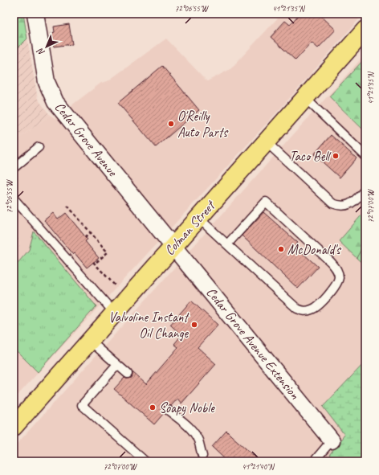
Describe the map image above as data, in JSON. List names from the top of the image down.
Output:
{
  "streets": {
    "main road": ["Colman Street"],
    "street": ["Cedar Grove Avenue", "Cedar Grove Avenue Extension"]
  },
  "crossings": [
    ["Cedar Grove Avenue", "Colman Street"],
    ["Cedar Grove Avenue", "Cedar Grove Avenue Extension"],
    ["Colman Street", "Cedar Grove Avenue Extension"]
  ],
  "places": [
    "O'Reilly Auto Parts",
    "Taco Bell",
    "McDonald's",
    "Valvoline Instant Oil Change",
    "Soapy Noble"
  ],
  "north": "bottom left",
  "coordinates": [
    "72°06'55\"W",
    "41°21'35\"N",
    "72°07'00\"W",
    "41°21'40\"N"
  ]
}
